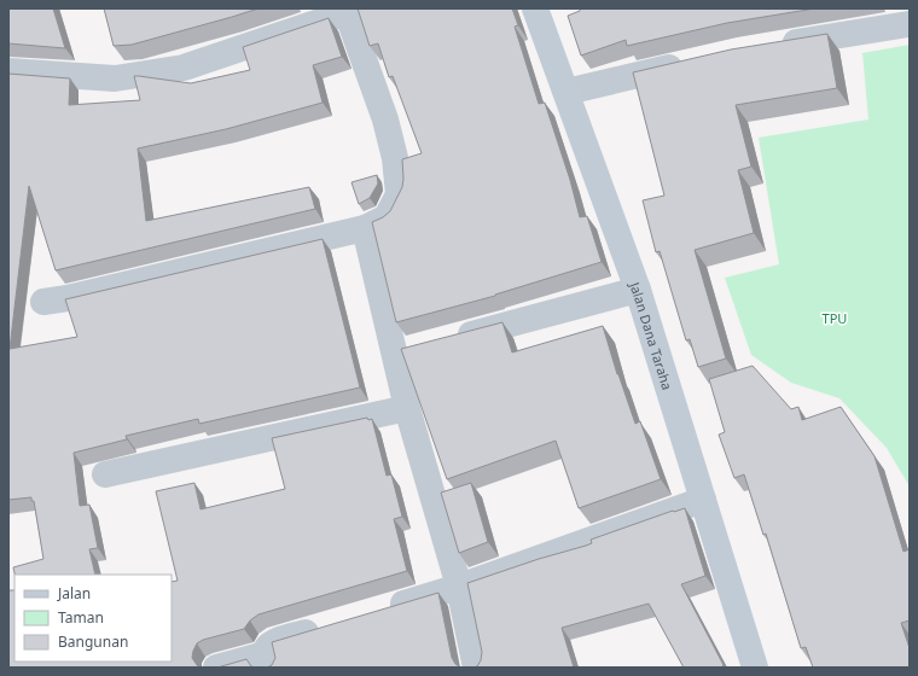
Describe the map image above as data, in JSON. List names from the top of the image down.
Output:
{
  "streets": {
    "street": ["Jalan Dana Taraha"]
  },
  "parks": ["TPU"],
  "legend": ["Jalan", "Taman", "Bangunan"]
}
